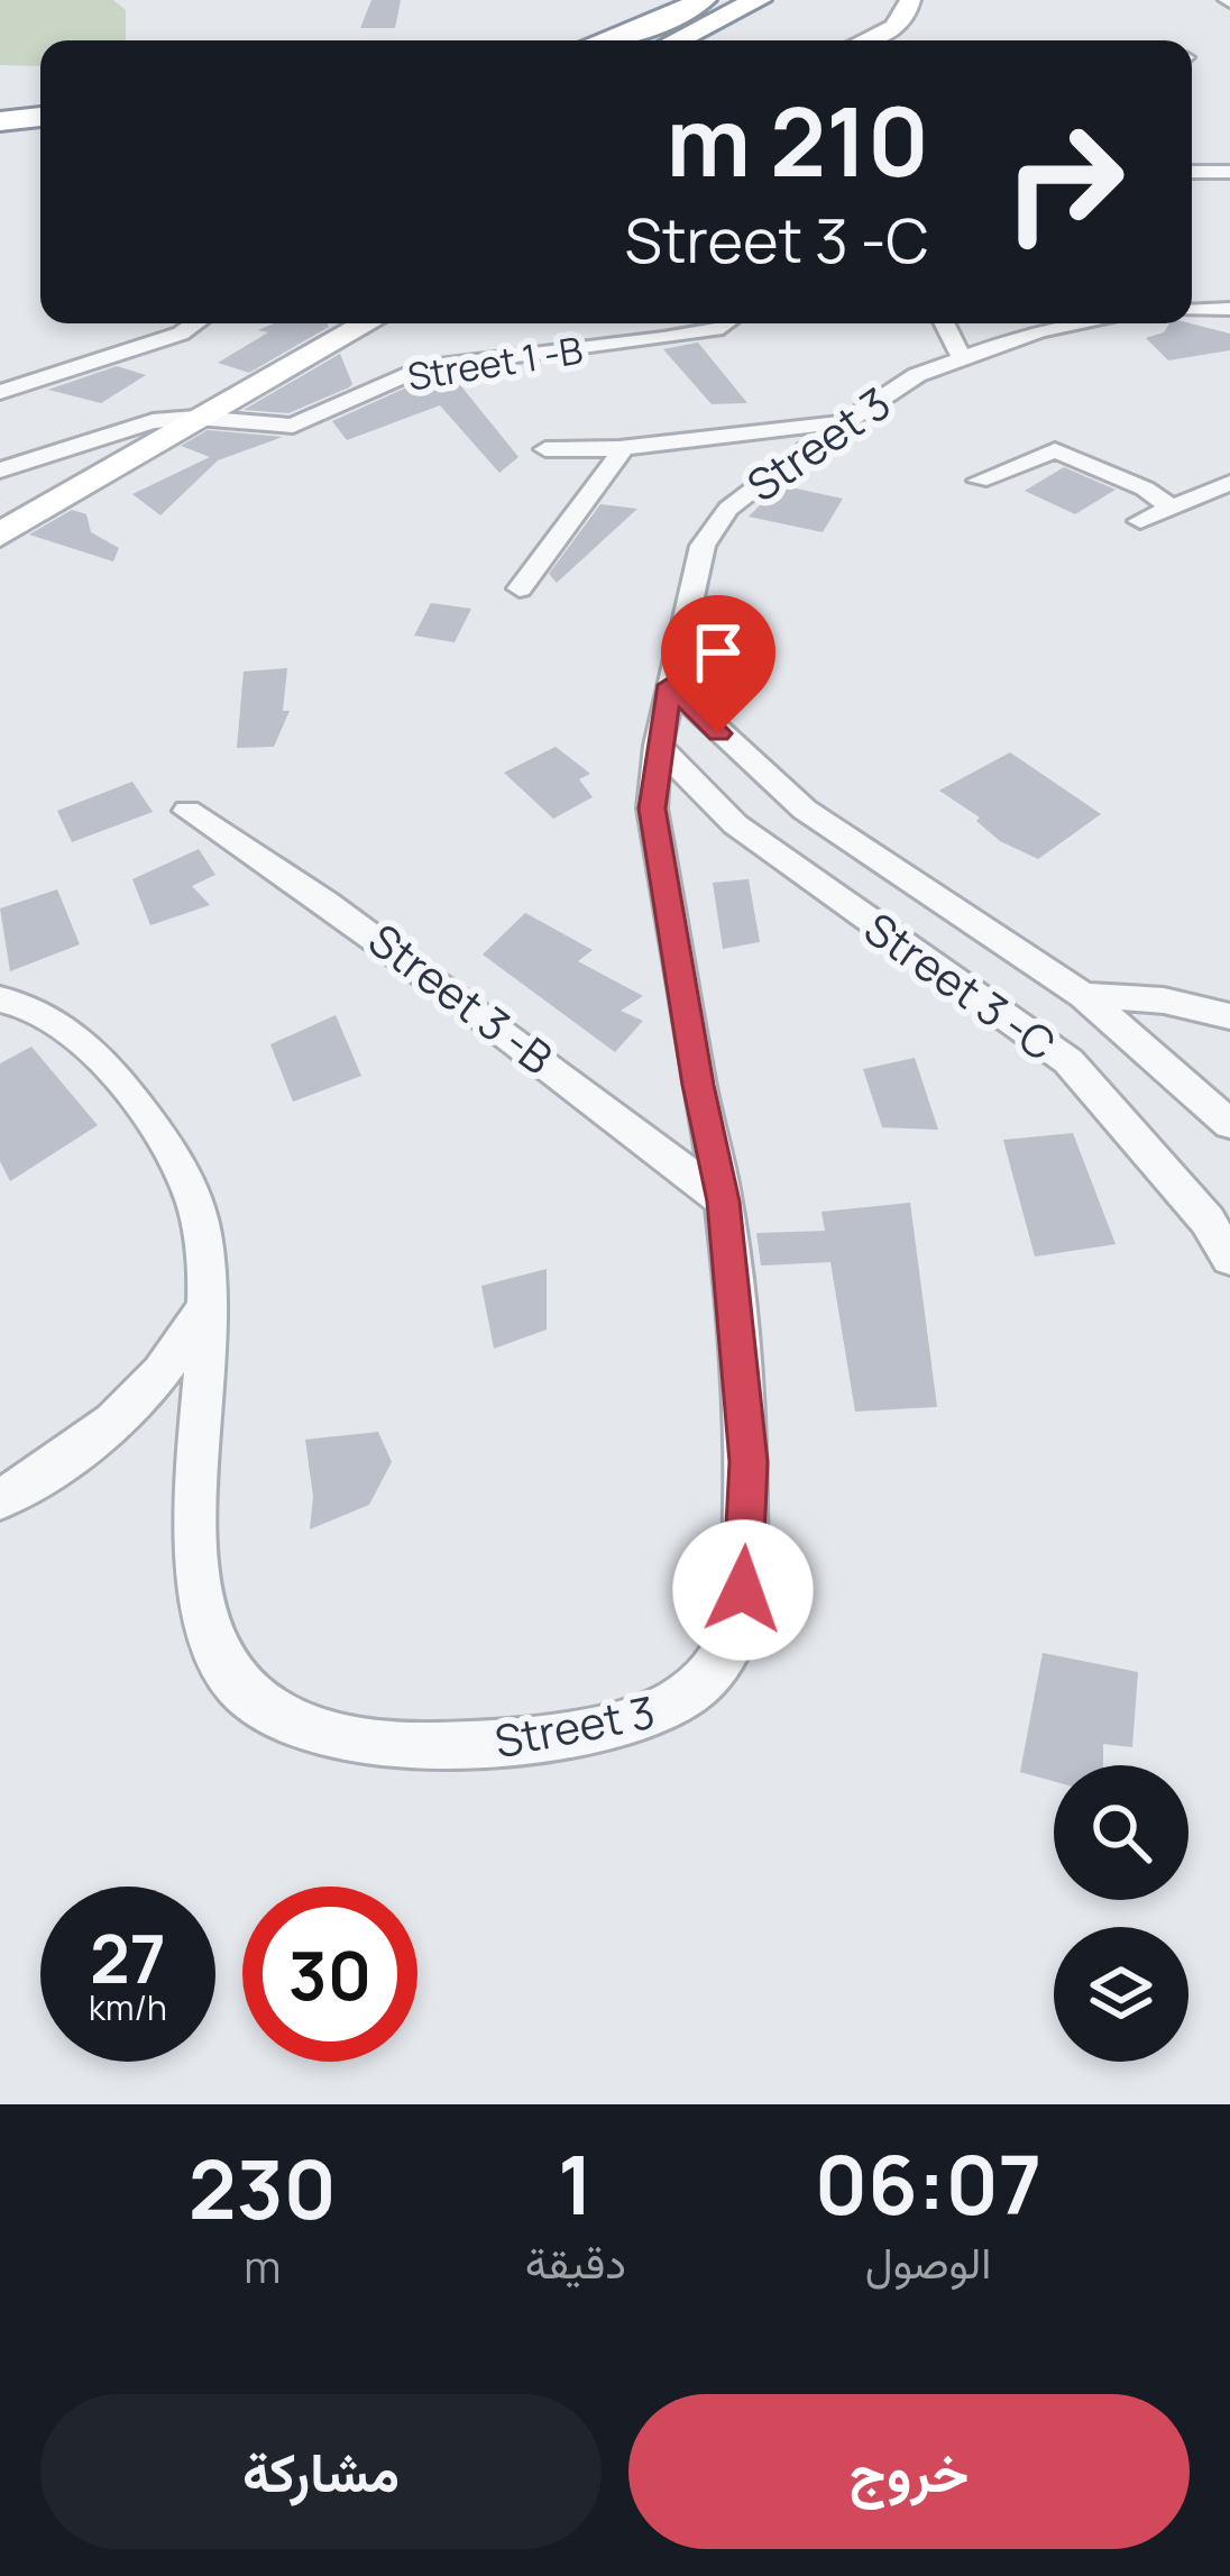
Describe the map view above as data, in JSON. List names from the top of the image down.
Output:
{
  "streets": {
    "street": [
      "Street 1 -B",
      "Street 3",
      "Street 3 -C",
      "Street 3 -B"
    ]
  },
  "crossings": [
    ["Street 3", "Street 3 -C"],
    ["Street 3", "Street 3 -B"]
  ],
  "page": {
    "turn": ["210 m", "Street 3 -C"],
    "speed": "27 km/h",
    "limit": "30",
    "eta": [
      "06:07",
      "الوصول",
      "1",
      "دقيقة",
      "230",
      "m"
    ],
    "buttons": ["خروج", "مشاركة"]
  }
}
